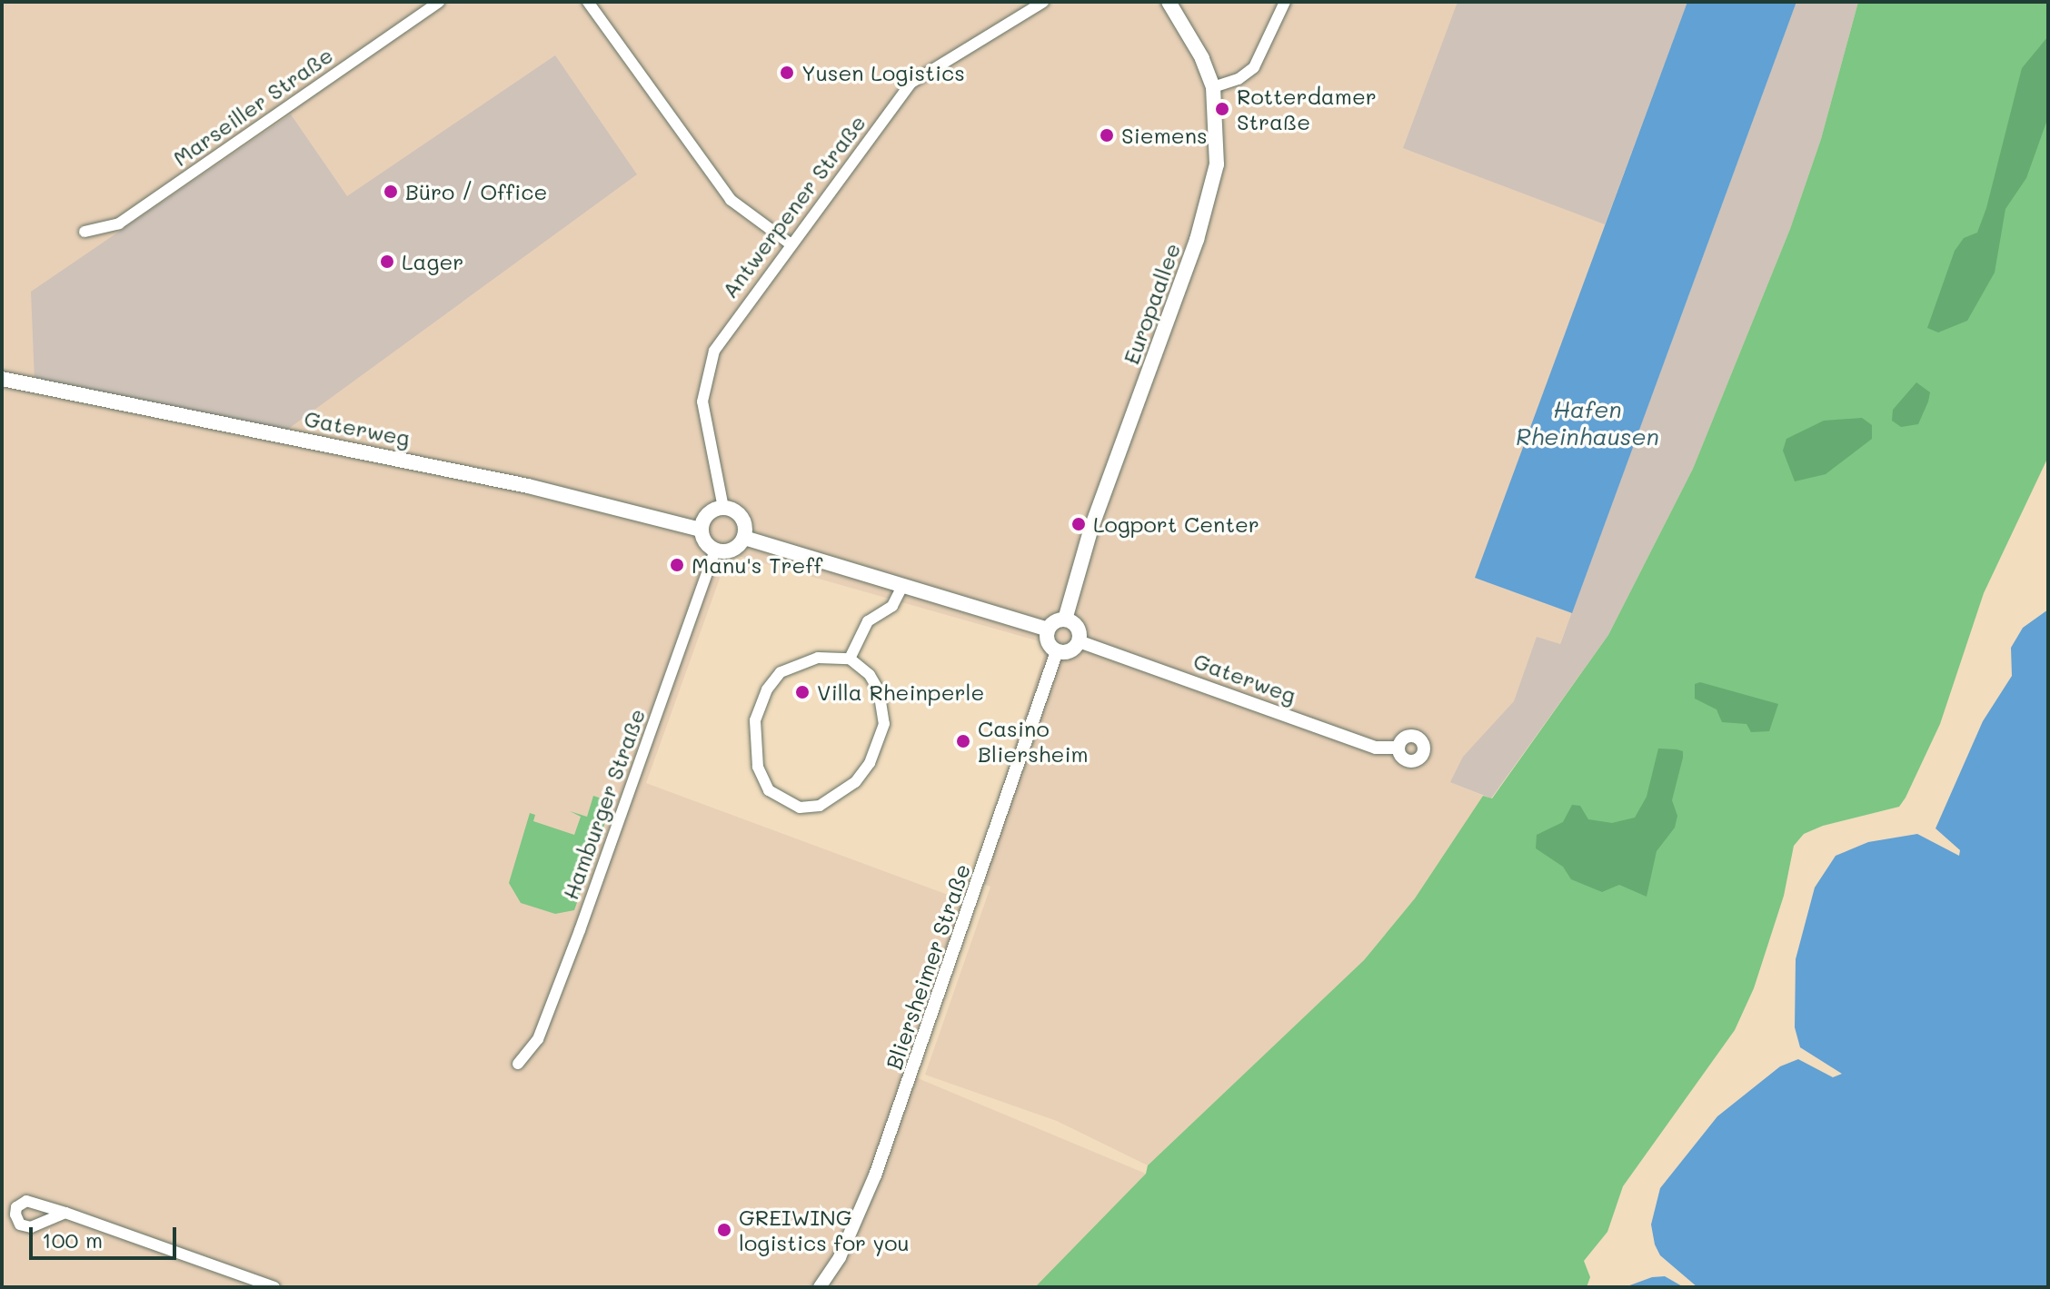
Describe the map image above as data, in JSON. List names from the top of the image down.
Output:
{
  "streets": {
    "main road": ["Europaallee", "Gaterweg"],
    "street": [
      "Marseiller Straße",
      "Antwerpener Straße",
      "Hamburger Straße",
      "Bliersheimer Straße"
    ]
  },
  "crossings": [
    ["Antwerpener Straße", "Gaterweg"],
    ["Antwerpener Straße", "Hamburger Straße"],
    ["Europaallee", "Gaterweg"],
    ["Europaallee", "Bliersheimer Straße"],
    ["Gaterweg", "Hamburger Straße"],
    ["Gaterweg", "Bliersheimer Straße"]
  ],
  "water": ["Hafen Rheinhausen"],
  "places": [
    "Yusen Logistics",
    "Rotterdamer Straße",
    "Siemens",
    "Büro / Office",
    "Lager",
    "Logport Center",
    "Manu's Treff",
    "Villa Rheinperle",
    "Casino Bliersheim",
    "GREIWING logistics for you"
  ],
  "scale_bar": "100 m"
}
